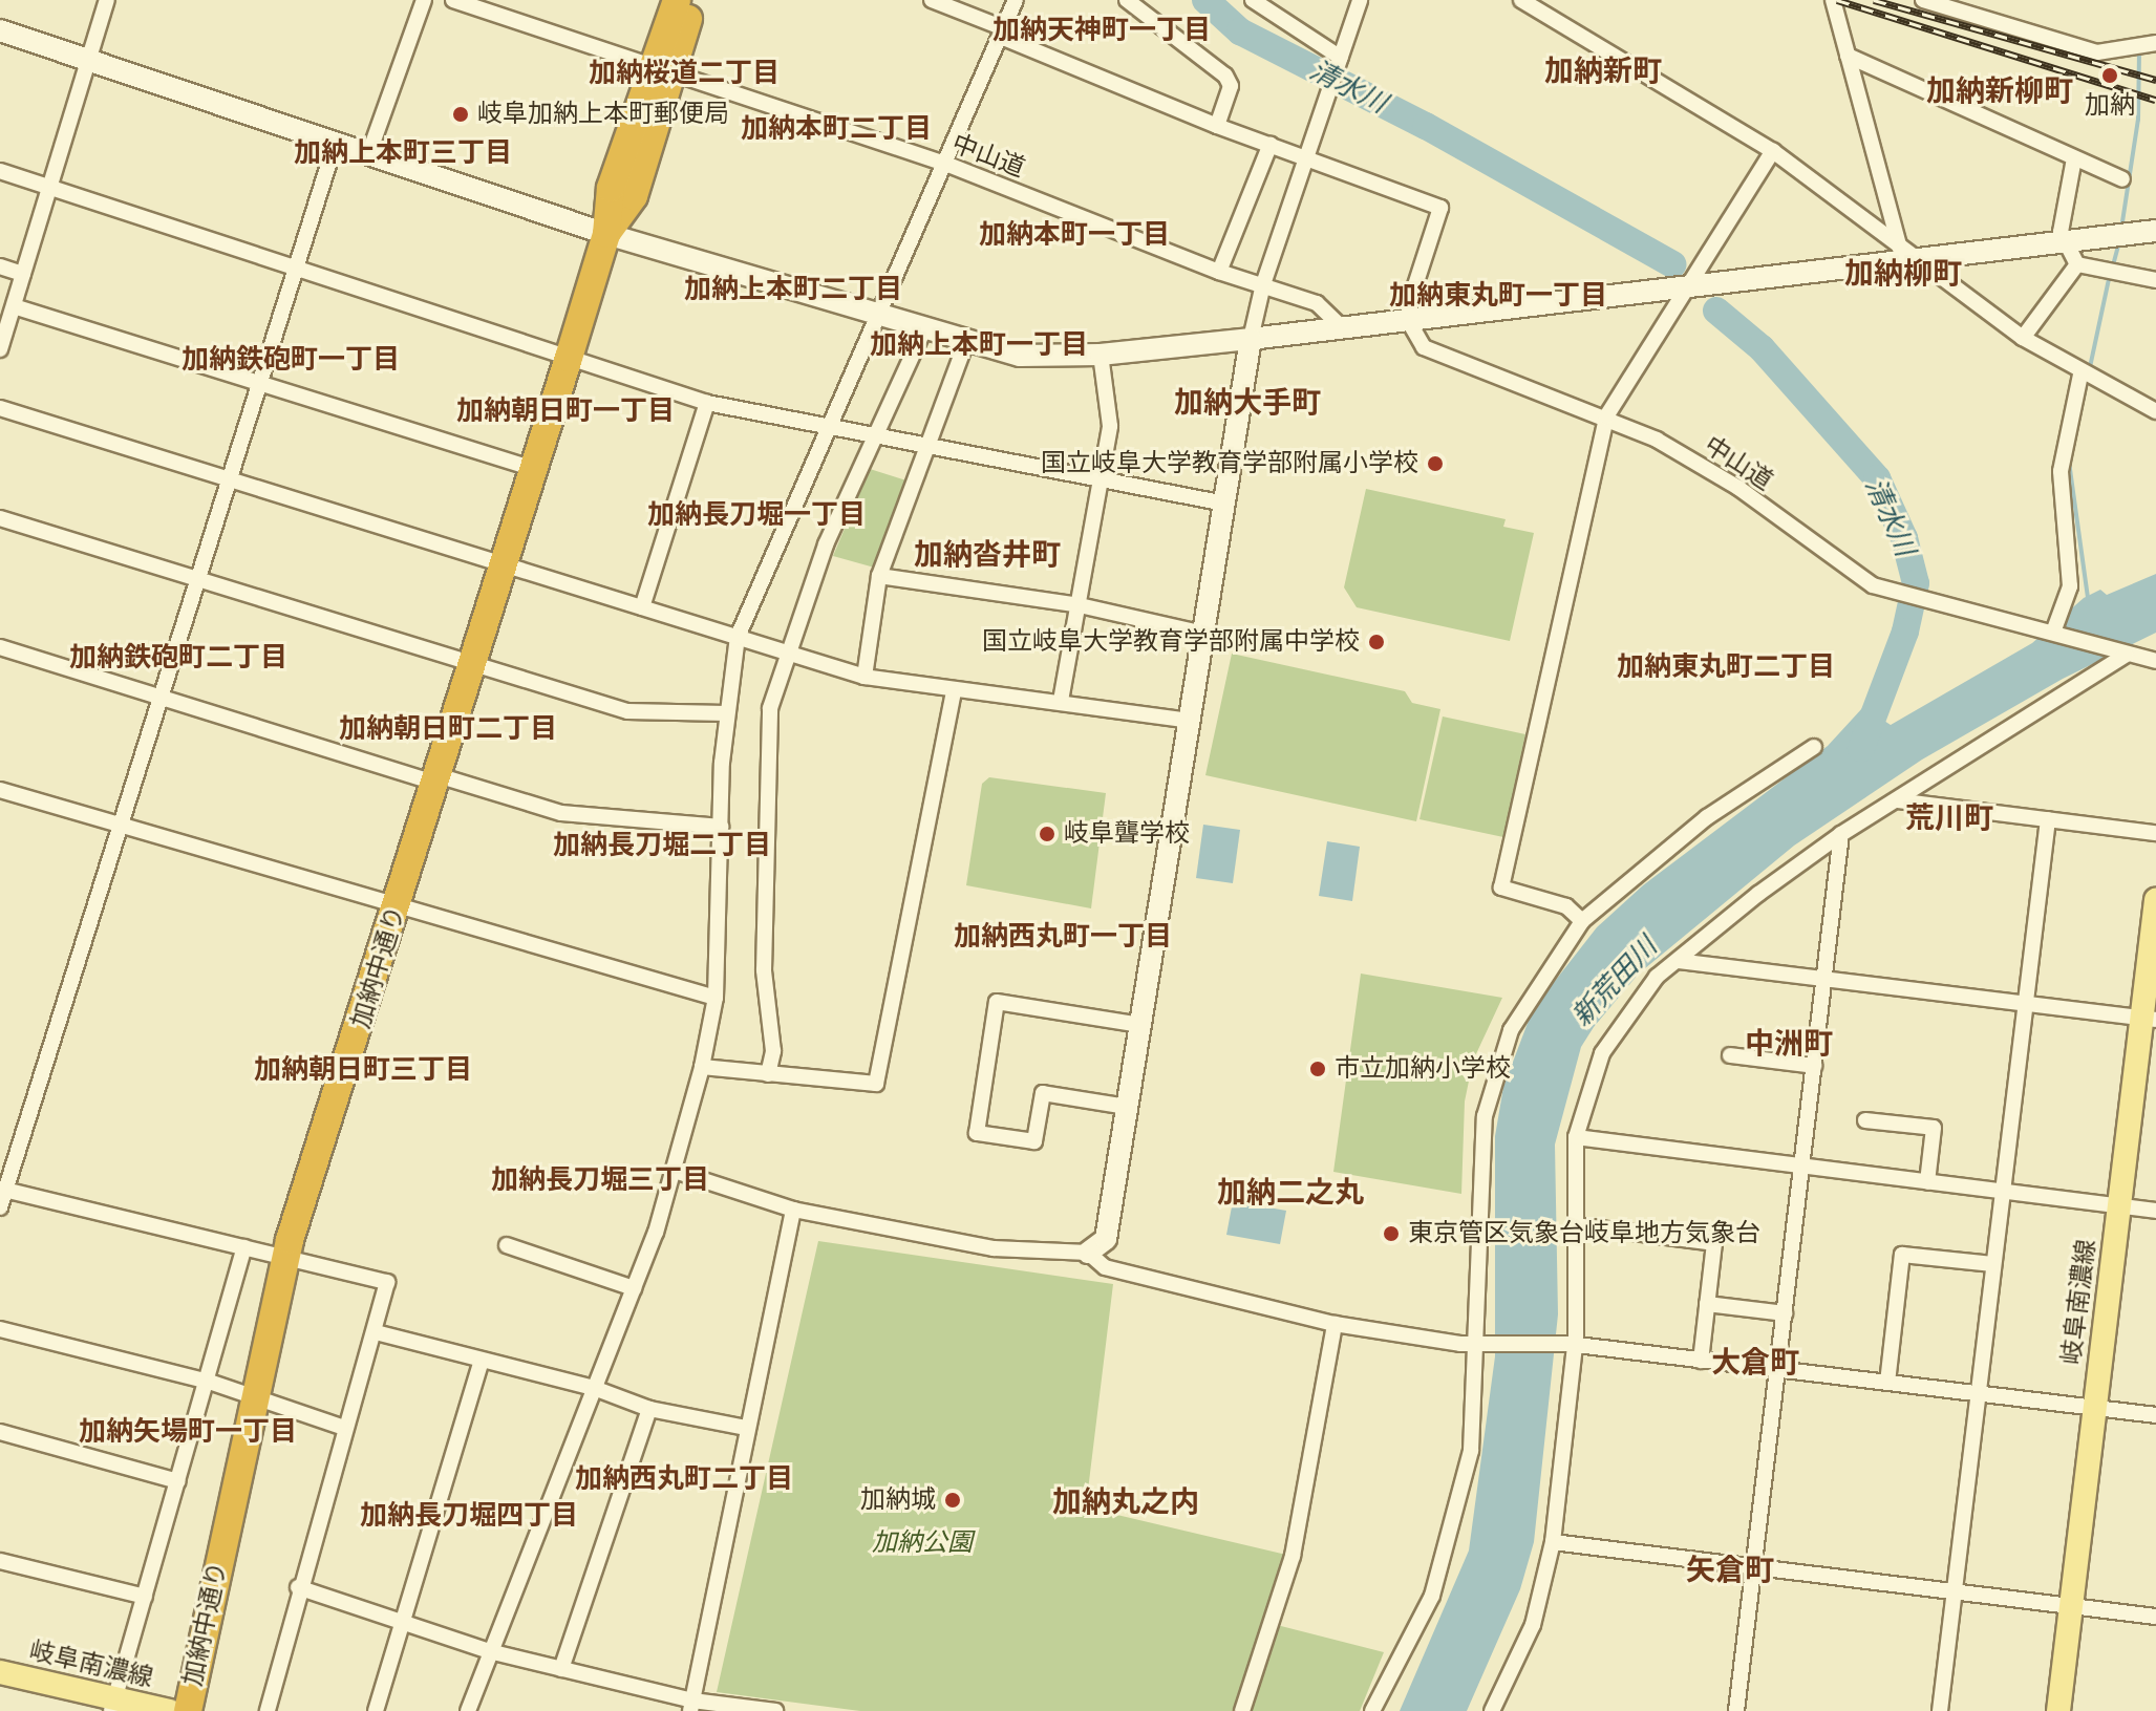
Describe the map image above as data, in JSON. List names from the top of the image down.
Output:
{
  "streets": {
    "highway": ["加納中通り"],
    "main road": ["岐阜南濃線"],
    "street": ["中山道"]
  },
  "crossings": [
    ["中山道", "加納中通り"]
  ],
  "districts": [
    "加納天神町一丁目",
    "加納新町",
    "加納桜道二丁目",
    "加納新柳町",
    "加納本町二丁目",
    "加納上本町三丁目",
    "加納本町一丁目",
    "加納柳町",
    "加納上本町二丁目",
    "加納東丸町一丁目",
    "加納上本町一丁目",
    "加納鉄砲町一丁目",
    "加納大手町",
    "加納朝日町一丁目",
    "加納長刀堀一丁目",
    "加納沓井町",
    "加納鉄砲町二丁目",
    "加納東丸町二丁目",
    "加納朝日町二丁目",
    "荒川町",
    "加納長刀堀二丁目",
    "加納西丸町一丁目",
    "中洲町",
    "加納朝日町三丁目",
    "加納長刀堀三丁目",
    "加納二之丸",
    "大倉町",
    "加納矢場町一丁目",
    "加納西丸町二丁目",
    "加納丸之内",
    "加納長刀堀四丁目",
    "矢倉町"
  ],
  "water": ["清水川", "新荒田川"],
  "parks": ["加納公園"],
  "places": [
    "加納",
    "岐阜加納上本町郵便局",
    "国立岐阜大学教育学部附属小学校",
    "国立岐阜大学教育学部附属中学校",
    "岐阜聾学校",
    "市立加納小学校",
    "東京管区気象台岐阜地方気象台",
    "加納城"
  ]
}
